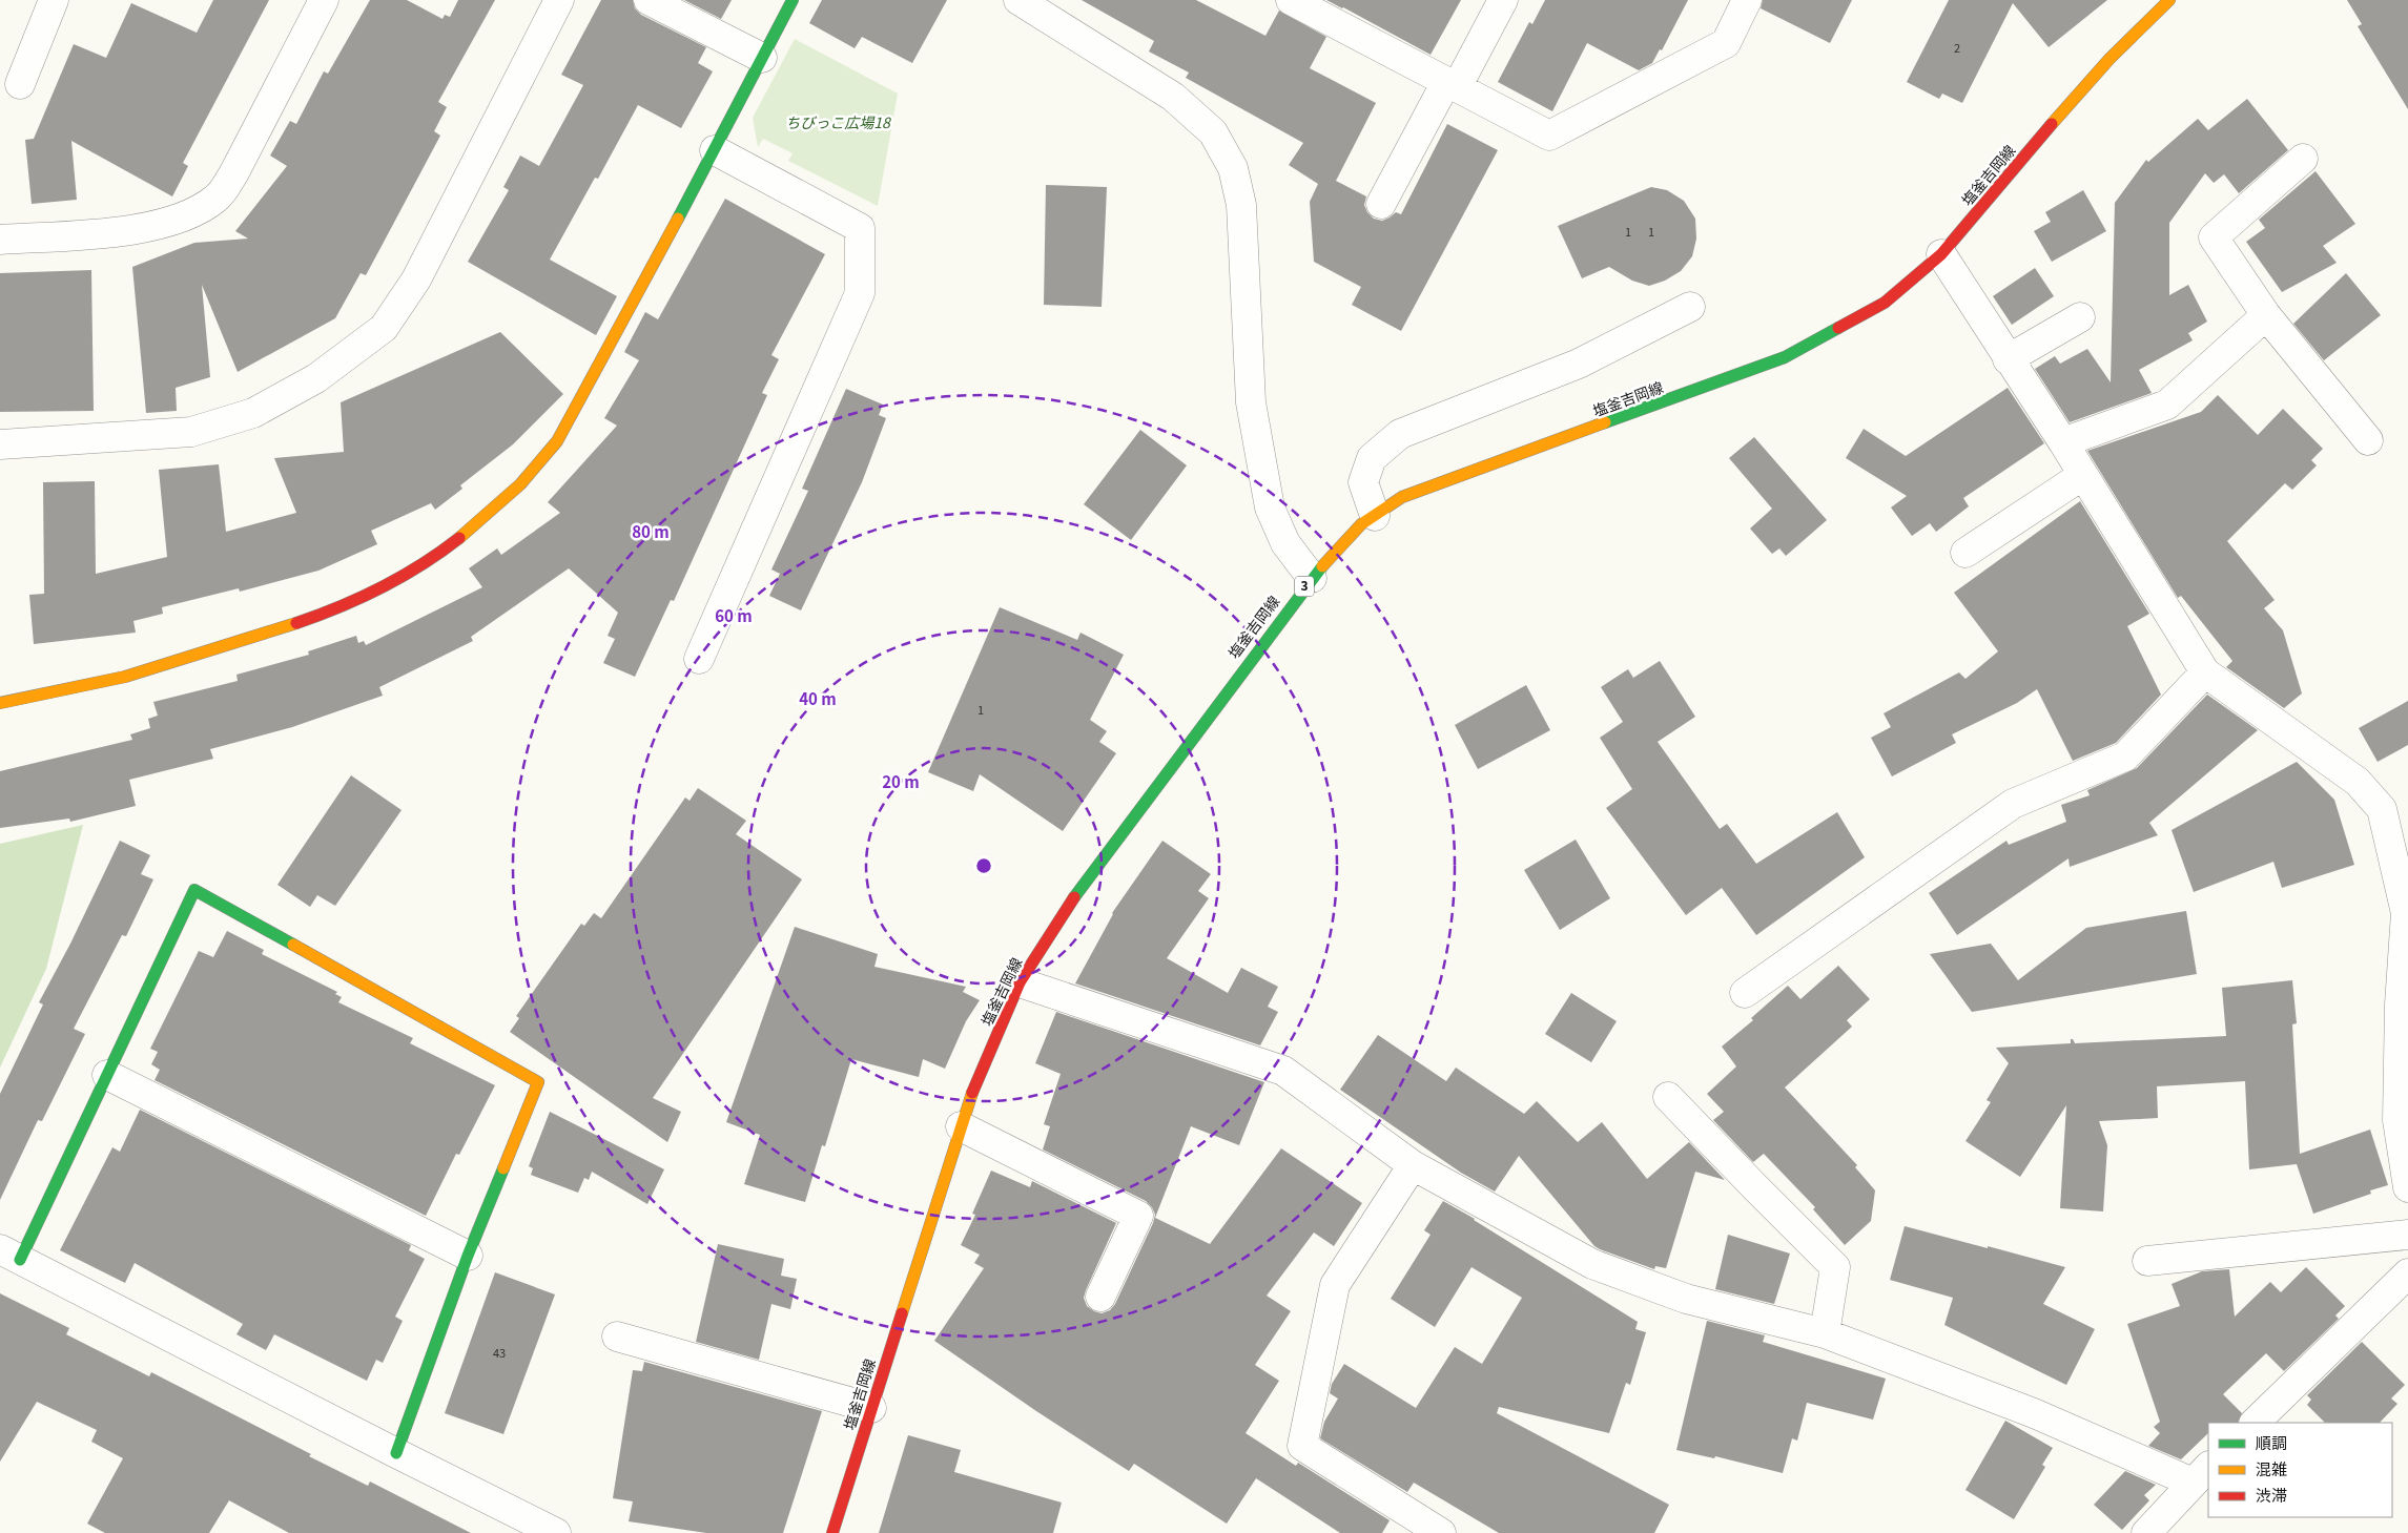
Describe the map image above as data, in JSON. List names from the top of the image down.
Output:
{
  "streets": {
    "street": ["塩釜吉岡線", "3"]
  },
  "parks": ["ちびっこ広場18"],
  "house_numbers": [
    "2",
    "1",
    "1",
    "1",
    "43"
  ],
  "legend": ["順調", "混雑", "渋滞"],
  "rings": [
    "80 m",
    "60 m",
    "40 m",
    "20 m"
  ]
}
